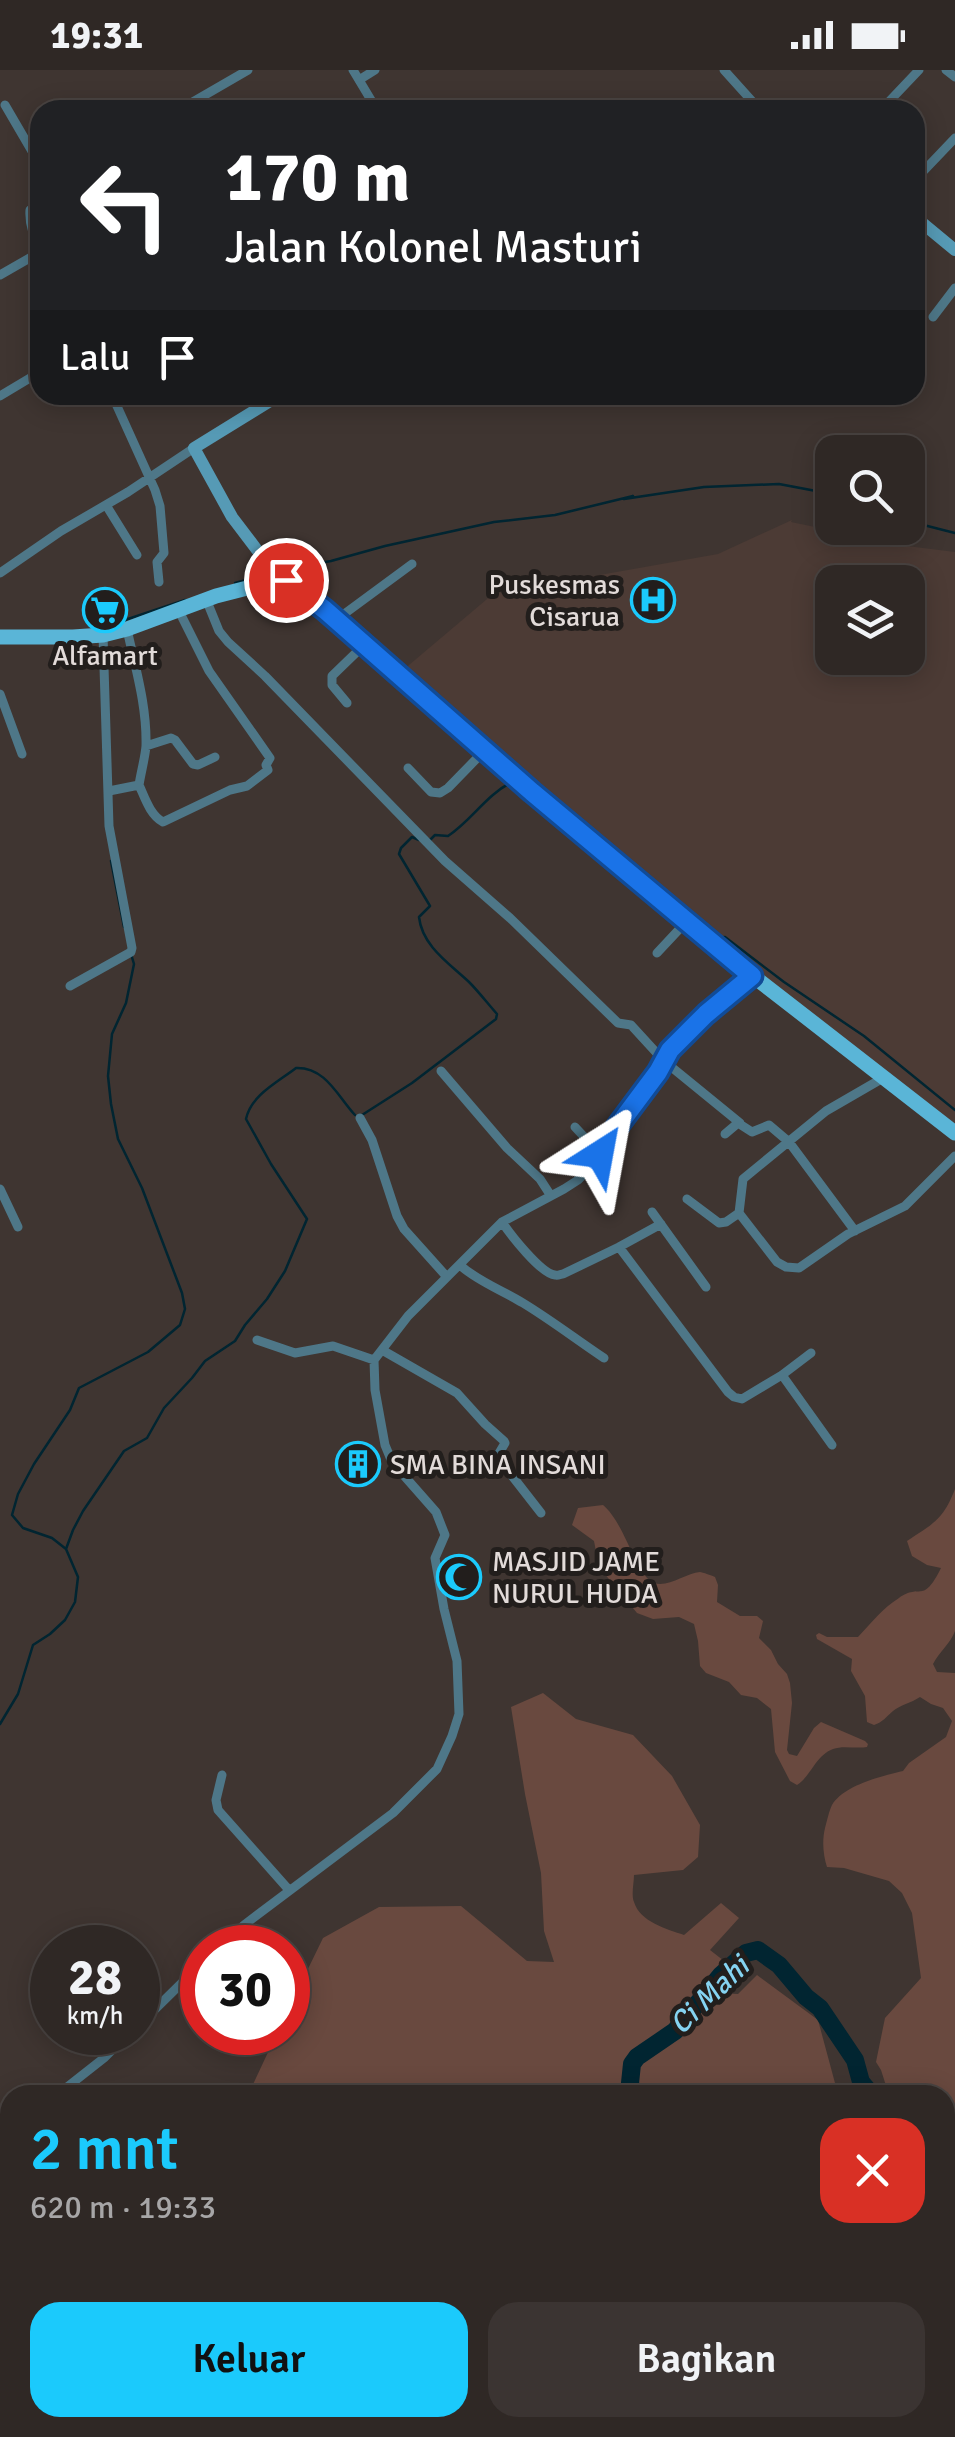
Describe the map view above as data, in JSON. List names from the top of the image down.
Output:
{
  "water": ["Ci Mahi"],
  "places": {
    "hospital": ["Puskesmas Cisarua"],
    "supermarket": ["Alfamart"],
    "building": ["SMA BINA INSANI"],
    "mosque": ["MASJID JAME NURUL HUDA"]
  },
  "page": {
    "status": "19:31",
    "turn": ["170 m", "Jalan Kolonel Masturi"],
    "then": "Lalu",
    "speed": "28 km/h",
    "limit": "30",
    "heading": ["2 mnt", "620 m · 19:33"],
    "buttons": ["Keluar", "Bagikan"]
  }
}
